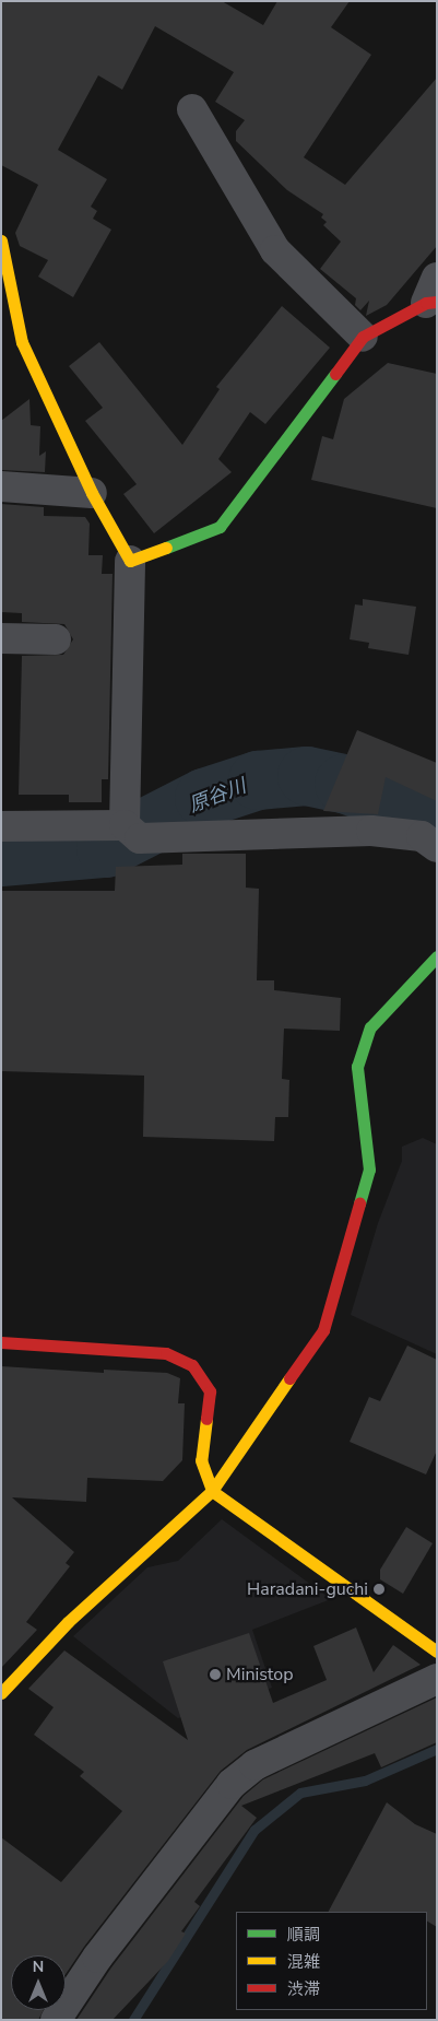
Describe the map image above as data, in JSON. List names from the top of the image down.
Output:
{
  "water": ["原谷川"],
  "places": ["Haradani-guchi", "Ministop"],
  "legend": ["順調", "混雑", "渋滞"],
  "north": "top"
}
